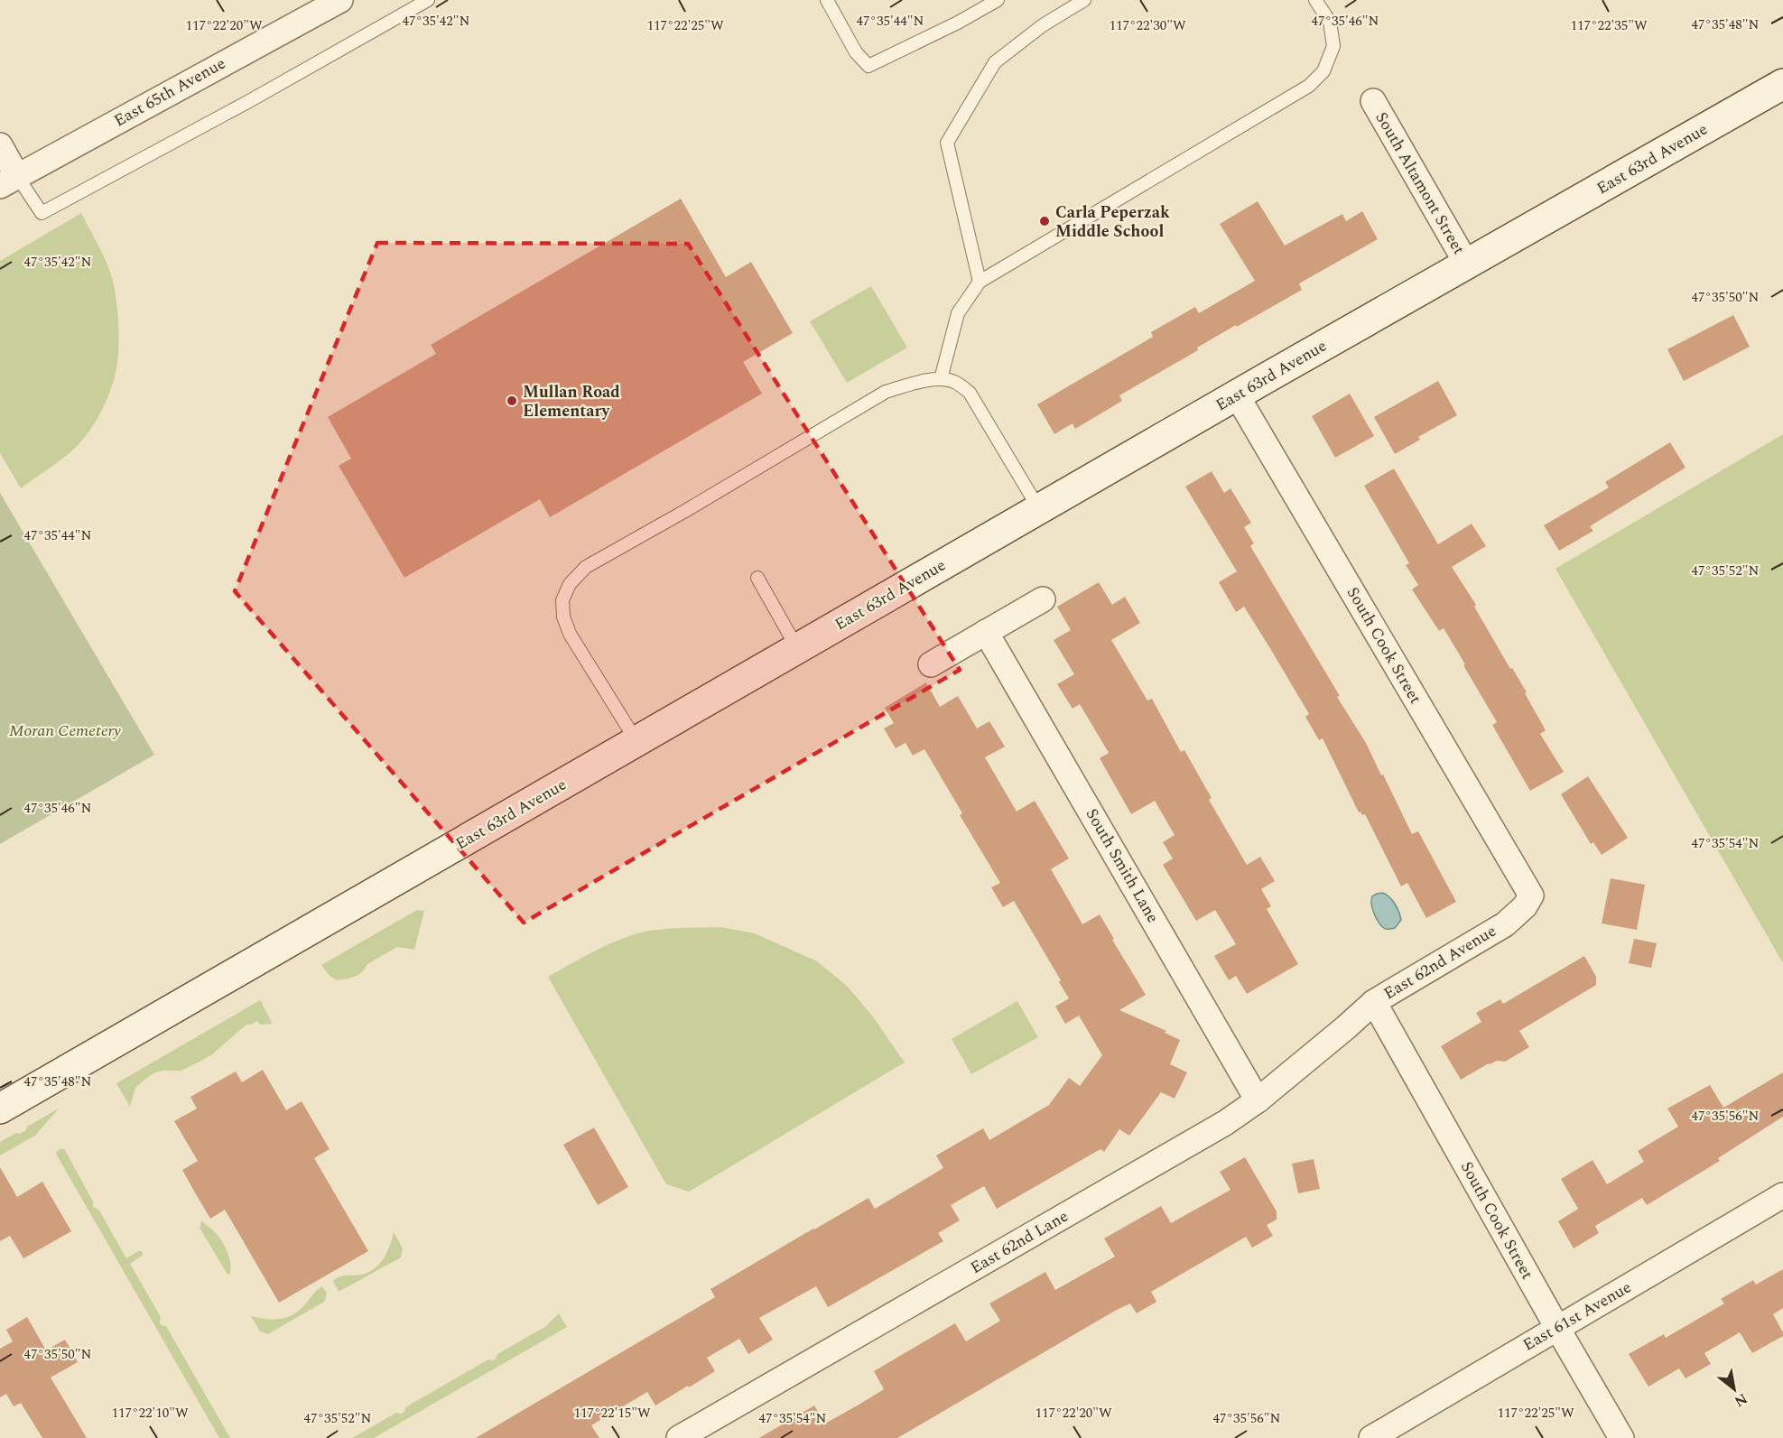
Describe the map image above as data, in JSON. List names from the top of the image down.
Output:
{
  "streets": {
    "street": [
      "East 65th Avenue",
      "East 63rd Avenue",
      "South Altamont Street",
      "South Cook Street",
      "South Smith Lane",
      "East 62nd Avenue",
      "East 62nd Lane",
      "East 61st Avenue"
    ]
  },
  "crossings": [
    ["East 63rd Avenue", "South Altamont Street"],
    ["East 63rd Avenue", "South Cook Street"],
    ["South Cook Street", "East 62nd Avenue"],
    ["South Cook Street", "East 61st Avenue"],
    ["South Smith Lane", "East 62nd Lane"],
    ["East 62nd Avenue", "East 62nd Lane"]
  ],
  "parks": ["Moran Cemetery"],
  "places": ["Carla Peperzak Middle School", "Mullan Road Elementary"],
  "north": "bottom right",
  "coordinates": [
    "47°35'42\"N",
    "47°35'44\"N",
    "47°35'46\"N",
    "47°35'48\"N",
    "117°22'20\"W",
    "117°22'25\"W",
    "117°22'30\"W",
    "117°22'35\"W",
    "47°35'50\"N",
    "47°35'52\"N",
    "47°35'54\"N",
    "47°35'56\"N",
    "117°22'10\"W",
    "117°22'15\"W"
  ]
}
